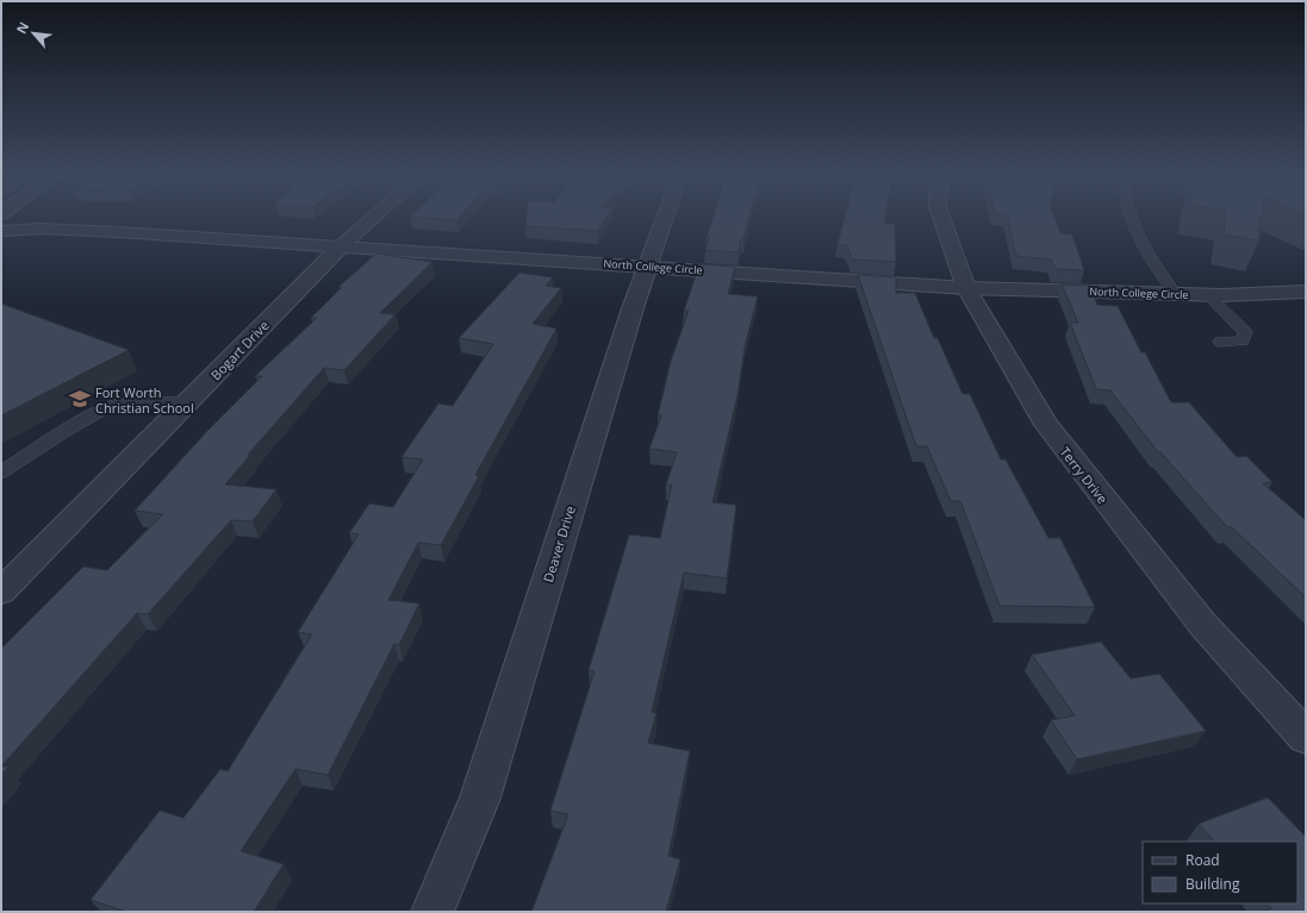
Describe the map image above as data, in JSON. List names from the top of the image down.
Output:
{
  "streets": {
    "street": [
      "North College Circle",
      "Bogart Drive",
      "Terry Drive",
      "Deaver Drive"
    ]
  },
  "crossings": [
    ["North College Circle", "Bogart Drive"],
    ["North College Circle", "Terry Drive"],
    ["North College Circle", "Deaver Drive"]
  ],
  "places": {
    "school or university": ["Fort Worth Christian School"]
  },
  "legend": ["Road", "Building"],
  "north": "top left"
}
